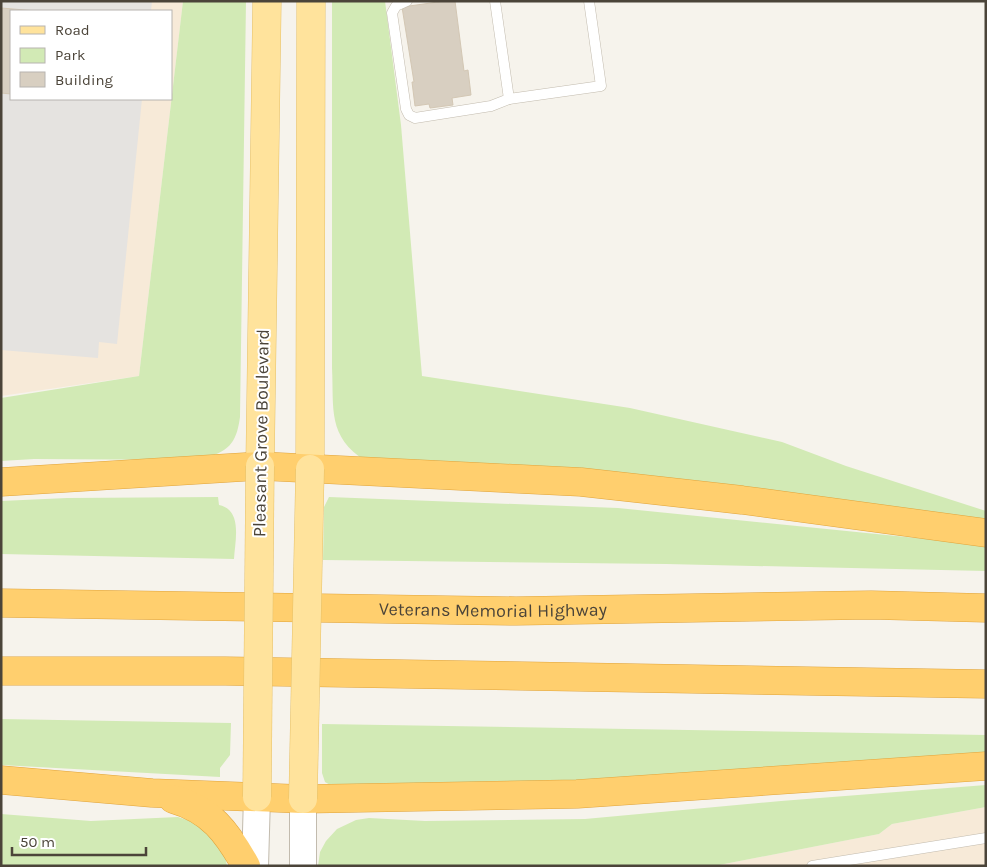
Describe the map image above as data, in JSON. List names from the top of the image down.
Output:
{
  "streets": {
    "highway": ["Veterans Memorial Highway"],
    "main road": ["Pleasant Grove Boulevard"]
  },
  "legend": ["Road", "Park", "Building"],
  "scale_bar": "50 m"
}
